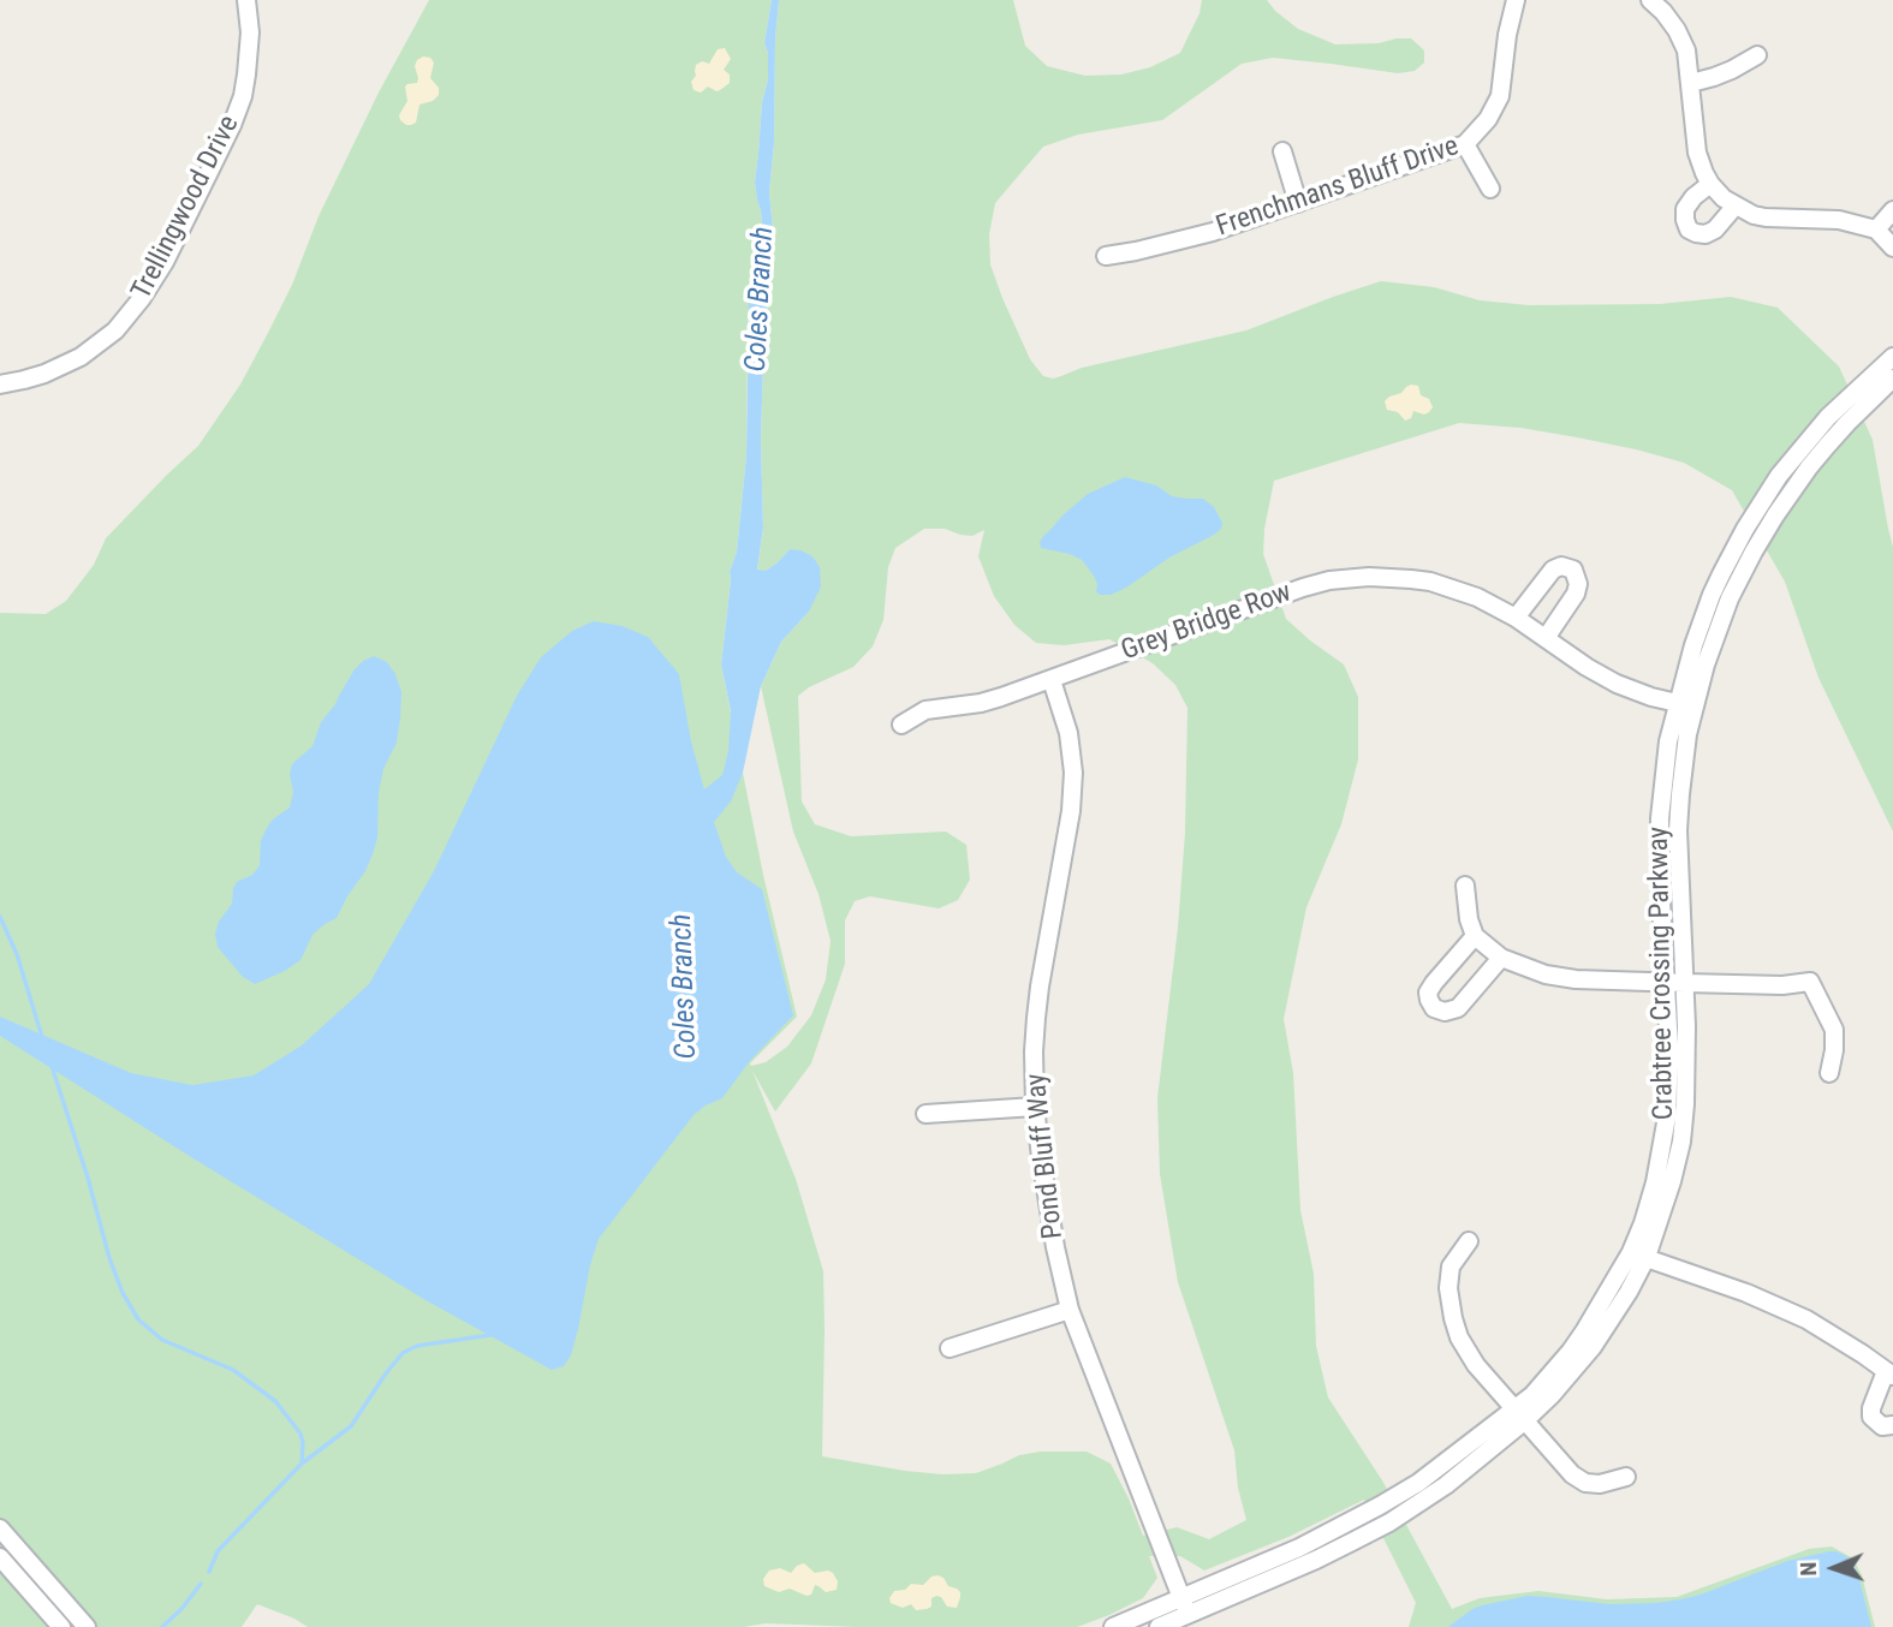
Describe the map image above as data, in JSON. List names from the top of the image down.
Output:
{
  "streets": {
    "street": [
      "Frenchmans Bluff Drive",
      "Trellingwood Drive",
      "Grey Bridge Row",
      "Crabtree Crossing Parkway",
      "Pond Bluff Way"
    ]
  },
  "crossings": [
    ["Grey Bridge Row", "Crabtree Crossing Parkway"],
    ["Grey Bridge Row", "Pond Bluff Way"],
    ["Crabtree Crossing Parkway", "Pond Bluff Way"]
  ],
  "water": ["Coles Branch"],
  "north": "left"
}
